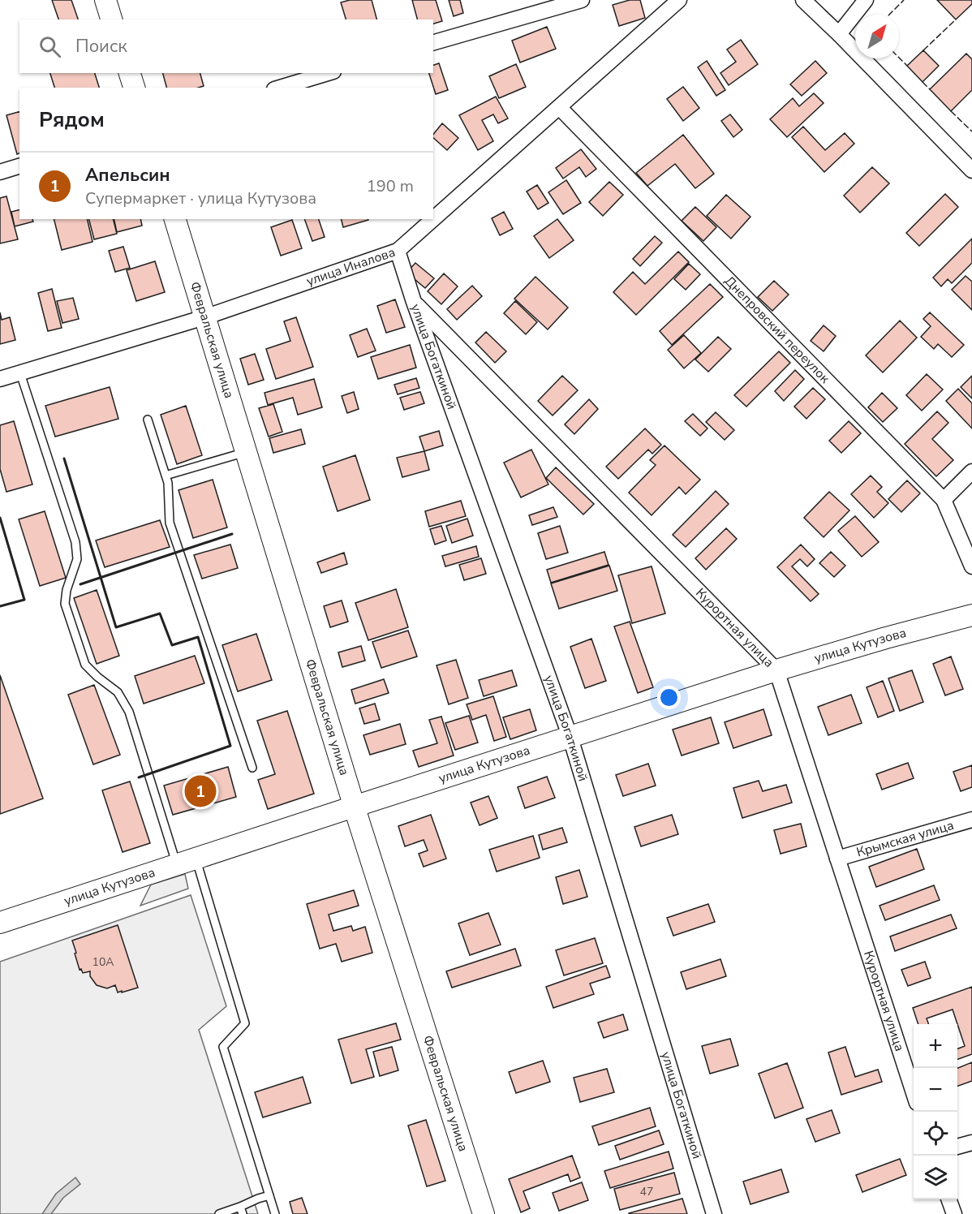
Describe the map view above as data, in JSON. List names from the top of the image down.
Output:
{
  "streets": {
    "street": [
      "улица Иналова",
      "Днепровский переулок",
      "Февральская улица",
      "улица Богаткиной",
      "Курортная улица",
      "улица Кутузова",
      "Крымская улица"
    ]
  },
  "crossings": [
    ["улица Иналова", "Днепровский переулок"],
    ["улица Иналова", "Февральская улица"],
    ["улица Иналова", "улица Богаткиной"],
    ["Февральская улица", "улица Кутузова"],
    ["улица Богаткиной", "Курортная улица"],
    ["улица Богаткиной", "улица Кутузова"],
    ["Курортная улица", "улица Кутузова"],
    ["Курортная улица", "Крымская улица"]
  ],
  "house_numbers": ["10А", "47"],
  "north": "top right",
  "page": {
    "search": "Поиск",
    "heading": "Рядом",
    "list": [
      {
        "mark": "1",
        "name": "Апельсин",
        "note": "Супермаркет · улица Кутузова",
        "value": "190 m"
      }
    ],
    "pins": "1",
    "map_buttons": ["+", "−"]
  }
}
